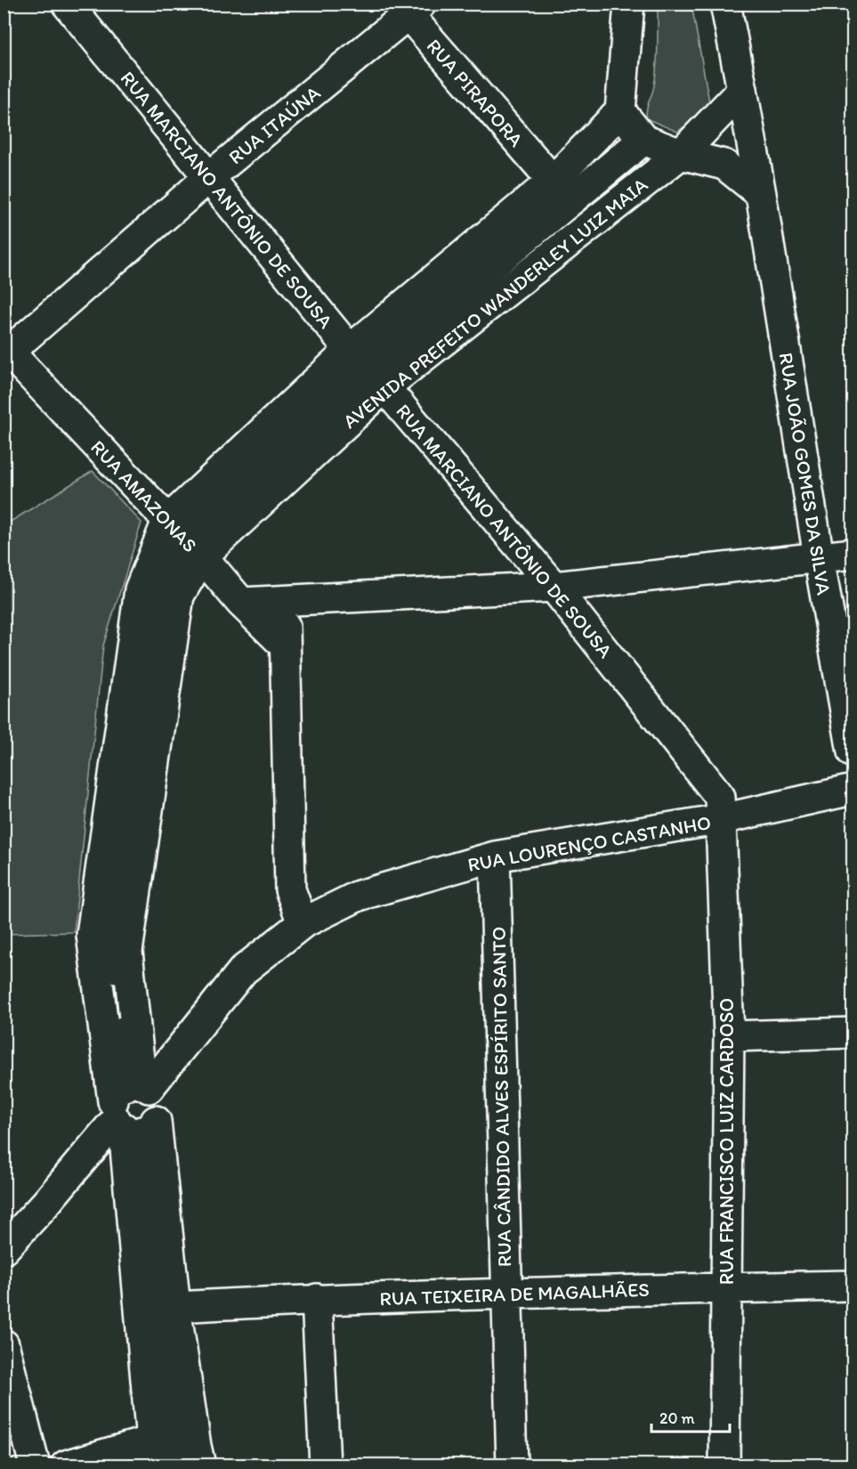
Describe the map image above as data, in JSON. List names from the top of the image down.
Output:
{
  "streets": {
    "street": [
      "RUA PIRAPORA",
      "RUA ITAÚNA",
      "RUA MARCIANO ANTÔNIO DE SOUSA",
      "AVENIDA PREFEITO WANDERLEY LUIZ MAIA",
      "RUA JOÃO GOMES DA SILVA",
      "RUA AMAZONAS",
      "RUA LOURENÇO CASTANHO",
      "RUA CÂNDIDO ALVES ESPÍRITO SANTO",
      "RUA FRANCISCO LUIZ CARDOSO",
      "RUA TEIXEIRA DE MAGALHÃES"
    ]
  },
  "crossings": [
    ["RUA PIRAPORA", "RUA ITAÚNA"],
    ["RUA PIRAPORA", "AVENIDA PREFEITO WANDERLEY LUIZ MAIA"],
    ["RUA ITAÚNA", "RUA MARCIANO ANTÔNIO DE SOUSA"],
    ["RUA ITAÚNA", "RUA AMAZONAS"],
    ["RUA MARCIANO ANTÔNIO DE SOUSA", "AVENIDA PREFEITO WANDERLEY LUIZ MAIA"],
    ["RUA MARCIANO ANTÔNIO DE SOUSA", "RUA LOURENÇO CASTANHO"],
    ["RUA MARCIANO ANTÔNIO DE SOUSA", "RUA FRANCISCO LUIZ CARDOSO"],
    ["AVENIDA PREFEITO WANDERLEY LUIZ MAIA", "RUA JOÃO GOMES DA SILVA"],
    ["AVENIDA PREFEITO WANDERLEY LUIZ MAIA", "RUA AMAZONAS"],
    ["AVENIDA PREFEITO WANDERLEY LUIZ MAIA", "RUA LOURENÇO CASTANHO"],
    ["AVENIDA PREFEITO WANDERLEY LUIZ MAIA", "RUA TEIXEIRA DE MAGALHÃES"],
    ["RUA LOURENÇO CASTANHO", "RUA CÂNDIDO ALVES ESPÍRITO SANTO"],
    ["RUA LOURENÇO CASTANHO", "RUA FRANCISCO LUIZ CARDOSO"],
    ["RUA CÂNDIDO ALVES ESPÍRITO SANTO", "RUA TEIXEIRA DE MAGALHÃES"],
    ["RUA FRANCISCO LUIZ CARDOSO", "RUA TEIXEIRA DE MAGALHÃES"]
  ],
  "scale_bar": "20 m"
}
